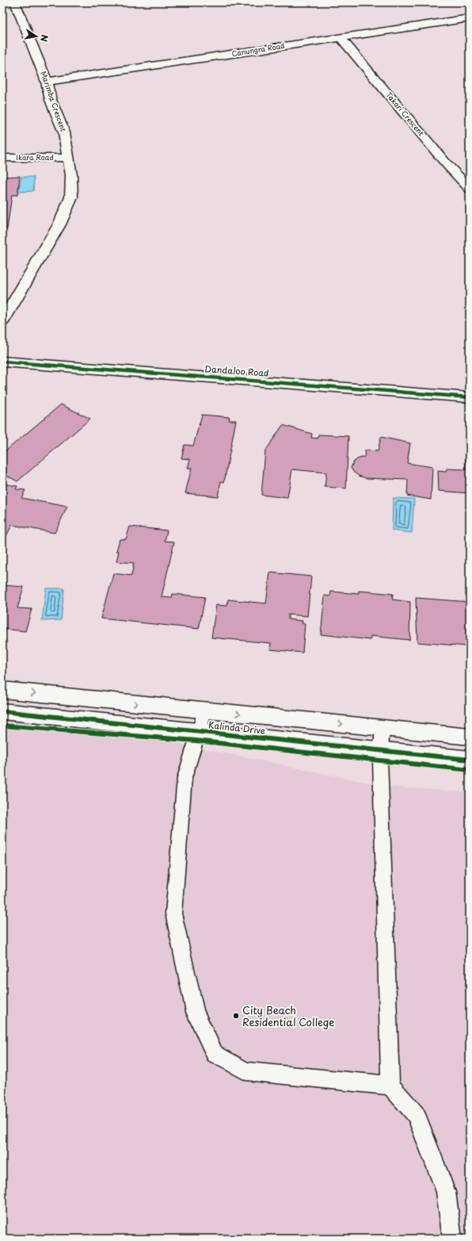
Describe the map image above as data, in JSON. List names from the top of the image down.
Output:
{
  "streets": {
    "street": [
      "Canungra Road",
      "Marimba Crescent",
      "Takari Crescent",
      "Ikara Road",
      "Dandaloo Road",
      "Kalinda Drive"
    ]
  },
  "crossings": [
    ["Canungra Road", "Marimba Crescent"],
    ["Canungra Road", "Takari Crescent"],
    ["Marimba Crescent", "Ikara Road"]
  ],
  "places": ["City Beach Residential College"],
  "north": "right"
}
